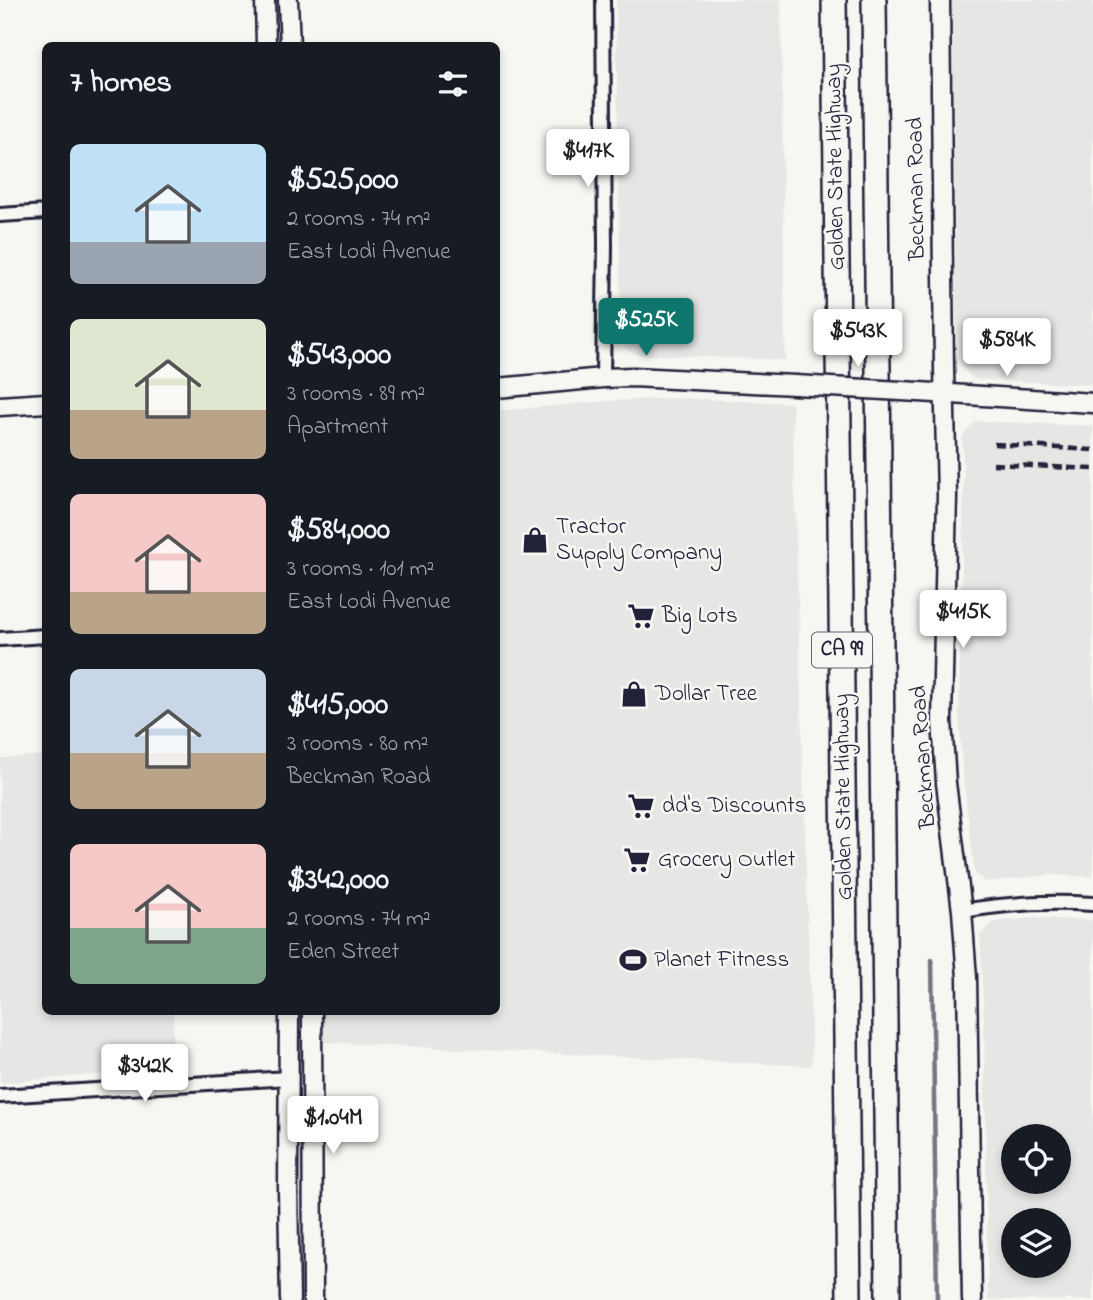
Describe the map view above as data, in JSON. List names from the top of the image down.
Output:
{
  "streets": {
    "highway": ["Golden State Highway", "CA 99"],
    "street": ["Beckman Road"]
  },
  "places": {
    "shop": ["Tractor Supply Company", "Dollar Tree"],
    "supermarket": ["Big Lots", "dd's Discounts", "Grocery Outlet"],
    "sports": ["Planet Fitness"]
  },
  "page": {
    "heading": "7 homes",
    "list": [
      {
        "name": "$525,000",
        "note": "2 rooms · 74 m² · East Lodi Avenue"
      },
      {
        "name": "$543,000",
        "note": "3 rooms · 89 m² · Apartment"
      },
      {
        "name": "$584,000",
        "note": "3 rooms · 101 m² · East Lodi Avenue"
      },
      {
        "name": "$415,000",
        "note": "3 rooms · 80 m² · Beckman Road"
      },
      {
        "name": "$342,000",
        "note": "2 rooms · 74 m² · Eden Street"
      }
    ],
    "price": [
      "$417K",
      "$525K",
      "$543K",
      "$584K",
      "$415K",
      "$342K",
      "$1.04M"
    ]
  }
}
